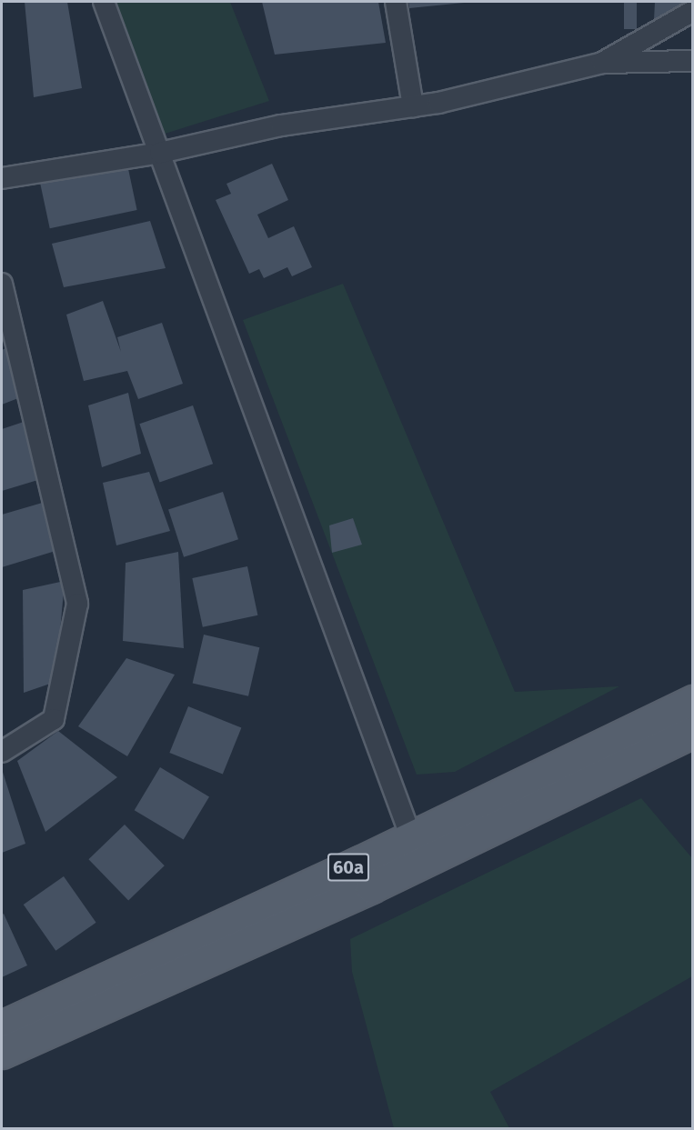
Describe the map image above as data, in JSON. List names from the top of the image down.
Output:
{
  "streets": {
    "main road": ["60a"]
  }
}
